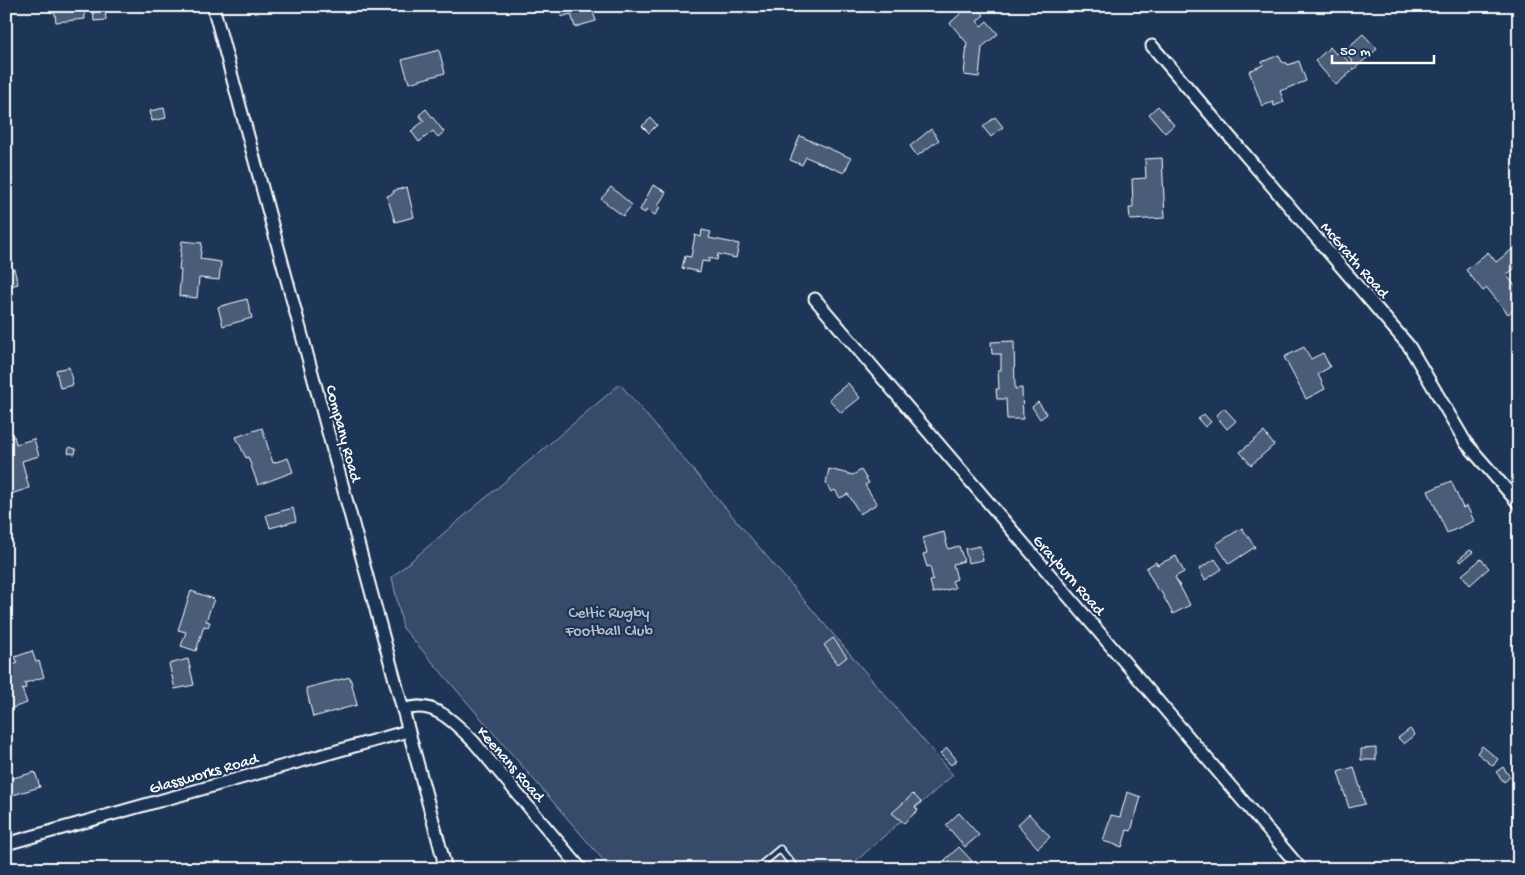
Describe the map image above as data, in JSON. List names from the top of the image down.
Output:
{
  "streets": {
    "street": [
      "McGrath Road",
      "Company Road",
      "Grayburn Road",
      "Keenans Road",
      "Glassworks Road"
    ]
  },
  "crossings": [
    ["Company Road", "Keenans Road"],
    ["Company Road", "Glassworks Road"]
  ],
  "parks": ["Celtic Rugby Football Club"],
  "scale_bar": "50 m"
}
